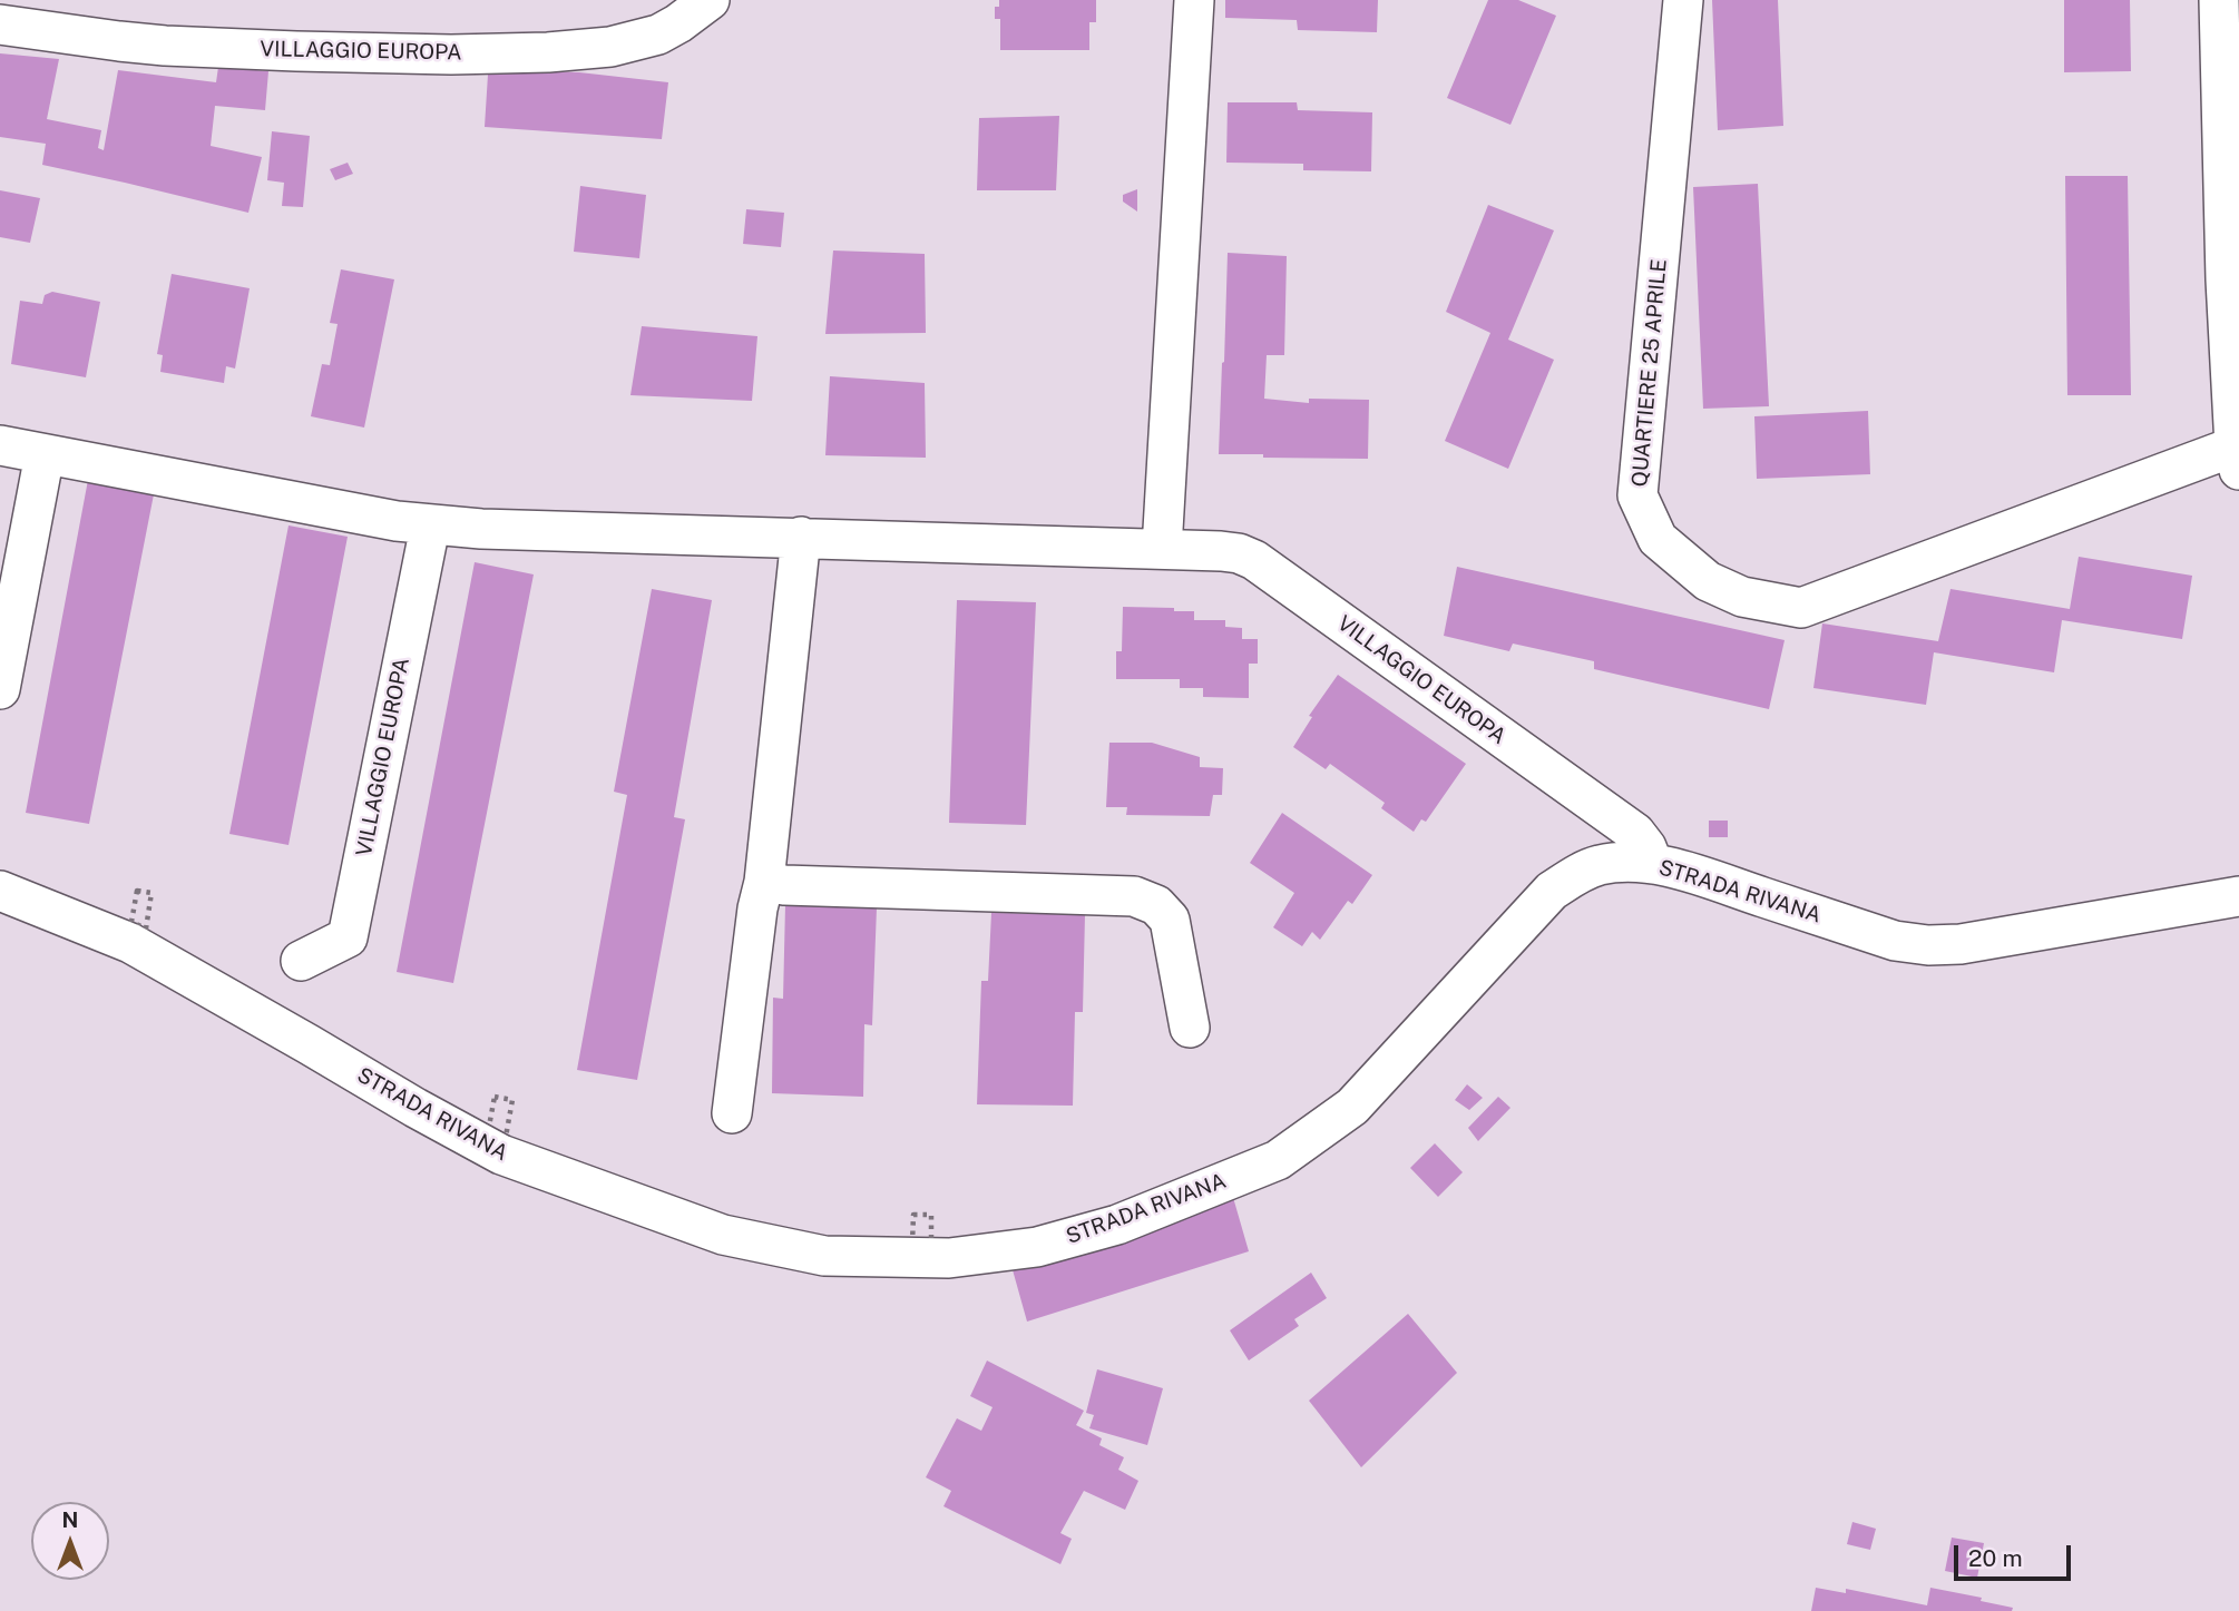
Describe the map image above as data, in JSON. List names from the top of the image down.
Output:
{
  "streets": {
    "street": ["VILLAGGIO EUROPA", "QUARTIERE 25 APRILE", "STRADA RIVANA"]
  },
  "crossings": [
    ["VILLAGGIO EUROPA", "STRADA RIVANA"]
  ],
  "scale_bar": "20 m",
  "north": "top"
}
